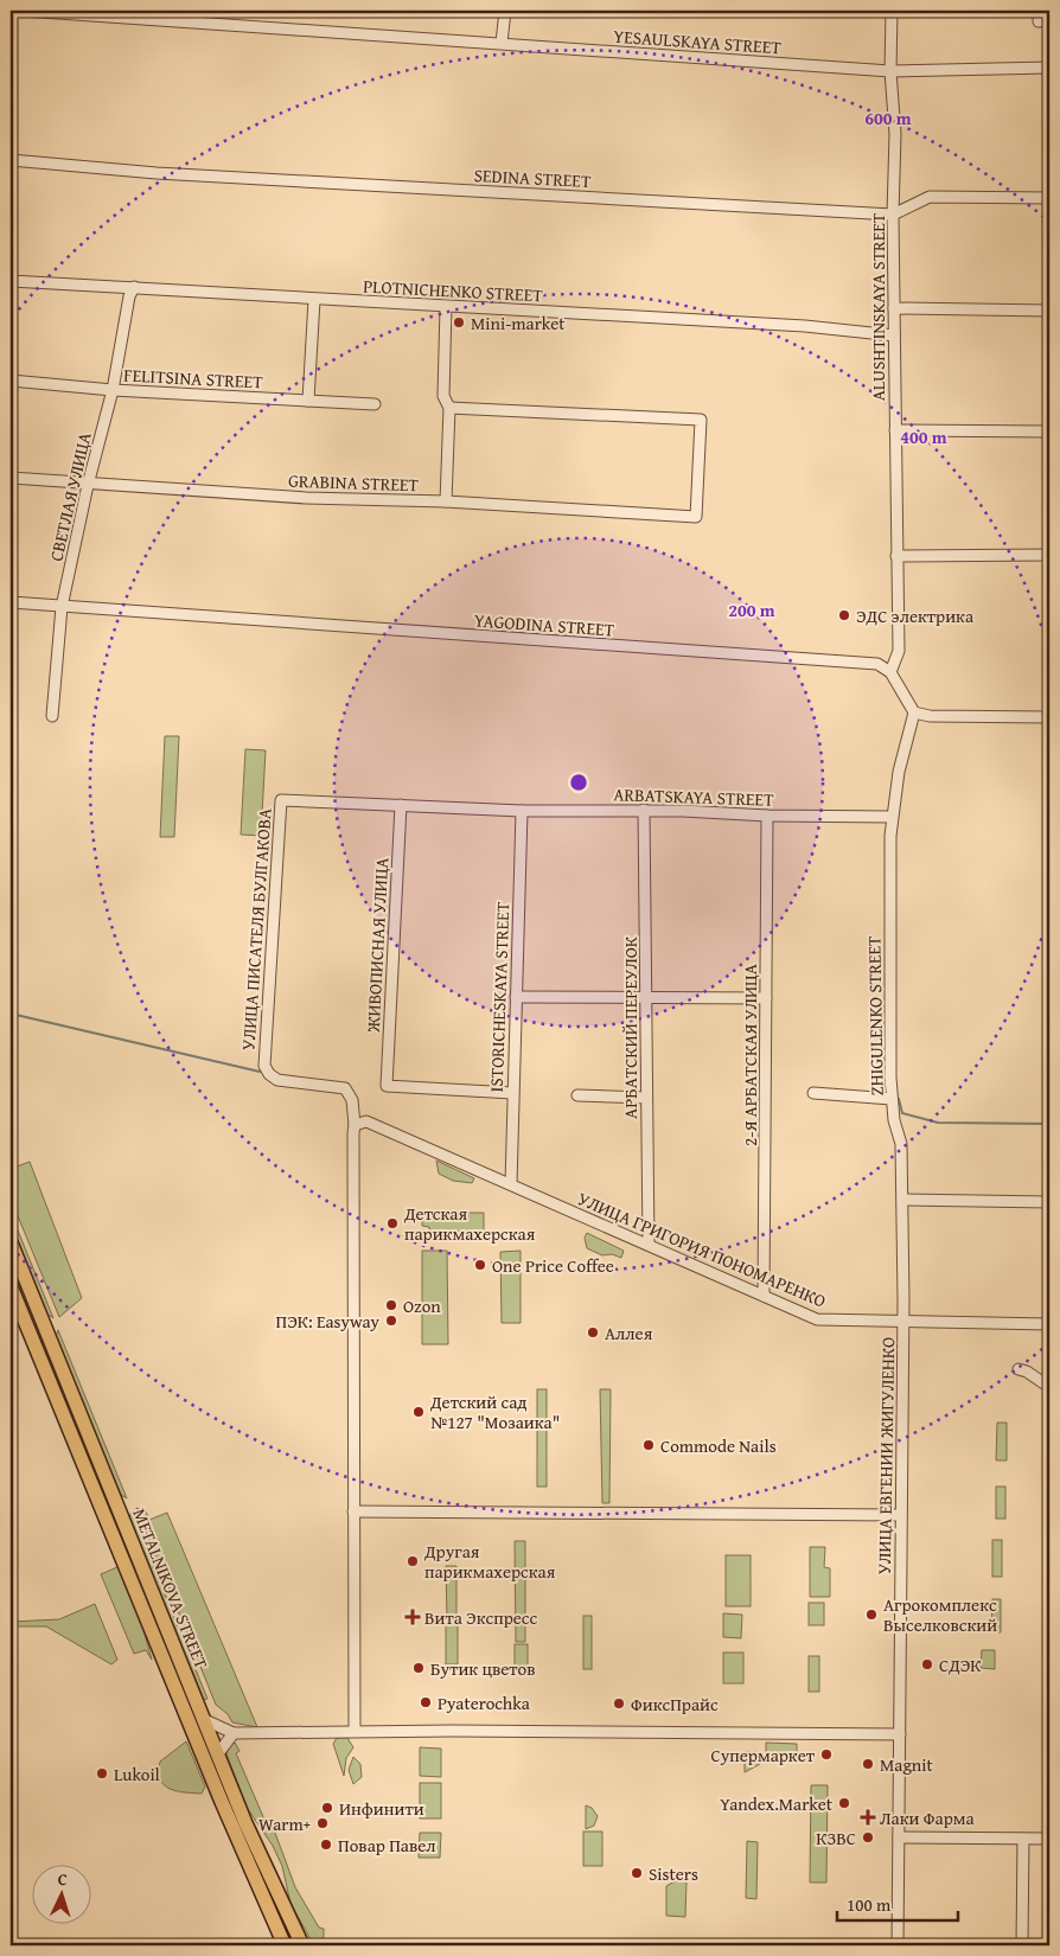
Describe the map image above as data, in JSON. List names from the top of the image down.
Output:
{
  "streets": {
    "main road": ["METALNIKOVA STREET"],
    "street": [
      "YESAULSKAYA STREET",
      "SEDINA STREET",
      "PLOTNICHENKO STREET",
      "ALUSHTINSKAYA STREET",
      "FELITSINA STREET",
      "GRABINA STREET",
      "СВЕТЛАЯ УЛИЦА",
      "YAGODINA STREET",
      "ARBATSKAYA STREET",
      "УЛИЦА ПИСАТЕЛЯ БУЛГАКОВА",
      "ЖИВОПИСНАЯ УЛИЦА",
      "ISTORICHESKAYA STREET",
      "ZHIGULENKO STREET",
      "АРБАТСКИЙ ПЕРЕУЛОК",
      "2-Я АРБАТСКАЯ УЛИЦА",
      "УЛИЦА ГРИГОРИЯ ПОНОМАРЕНКО",
      "УЛИЦА ЕВГЕНИИ ЖИГУЛЕНКО"
    ]
  },
  "crossings": [
    ["YESAULSKAYA STREET", "ALUSHTINSKAYA STREET"],
    ["SEDINA STREET", "ALUSHTINSKAYA STREET"],
    ["PLOTNICHENKO STREET", "ALUSHTINSKAYA STREET"],
    ["PLOTNICHENKO STREET", "СВЕТЛАЯ УЛИЦА"],
    ["ALUSHTINSKAYA STREET", "YAGODINA STREET"],
    ["FELITSINA STREET", "СВЕТЛАЯ УЛИЦА"],
    ["GRABINA STREET", "СВЕТЛАЯ УЛИЦА"],
    ["СВЕТЛАЯ УЛИЦА", "YAGODINA STREET"],
    ["ARBATSKAYA STREET", "УЛИЦА ПИСАТЕЛЯ БУЛГАКОВА"],
    ["ARBATSKAYA STREET", "ЖИВОПИСНАЯ УЛИЦА"],
    ["ARBATSKAYA STREET", "ISTORICHESKAYA STREET"],
    ["ARBATSKAYA STREET", "ZHIGULENKO STREET"],
    ["ARBATSKAYA STREET", "АРБАТСКИЙ ПЕРЕУЛОК"],
    ["ARBATSKAYA STREET", "2-Я АРБАТСКАЯ УЛИЦА"],
    ["УЛИЦА ПИСАТЕЛЯ БУЛГАКОВА", "УЛИЦА ГРИГОРИЯ ПОНОМАРЕНКО"],
    ["ЖИВОПИСНАЯ УЛИЦА", "ISTORICHESKAYA STREET"],
    ["ISTORICHESKAYA STREET", "УЛИЦА ГРИГОРИЯ ПОНОМАРЕНКО"],
    ["ZHIGULENKO STREET", "УЛИЦА ГРИГОРИЯ ПОНОМАРЕНКО"],
    ["ZHIGULENKO STREET", "УЛИЦА ЕВГЕНИИ ЖИГУЛЕНКО"],
    ["АРБАТСКИЙ ПЕРЕУЛОК", "УЛИЦА ГРИГОРИЯ ПОНОМАРЕНКО"],
    ["2-Я АРБАТСКАЯ УЛИЦА", "УЛИЦА ГРИГОРИЯ ПОНОМАРЕНКО"],
    ["УЛИЦА ГРИГОРИЯ ПОНОМАРЕНКО", "УЛИЦА ЕВГЕНИИ ЖИГУЛЕНКО"]
  ],
  "places": {
    "other": [
      "Mini-market",
      "ЭДС электрика",
      "Детская парикмахерская",
      "One Price Coffee",
      "Ozon",
      "ПЭК: Easyway",
      "Аллея",
      "Детский сад №127 \"Мозаика\"",
      "Commode Nails",
      "Другая парикмахерская",
      "Агрокомплекс Выселковский",
      "СДЭК",
      "Бутик цветов",
      "Pyaterochka",
      "ФиксПрайс",
      "Супермаркет",
      "Magnit",
      "Lukoil",
      "Yandex.Market",
      "Инфинити",
      "Warm+",
      "КЗВС",
      "Повар Павел",
      "Sisters"
    ],
    "health": ["Вита Экспресс", "Лаки Фарма"]
  },
  "scale_bar": "100 m",
  "north": "top",
  "rings": ["600 m", "400 m", "200 m"]
}
